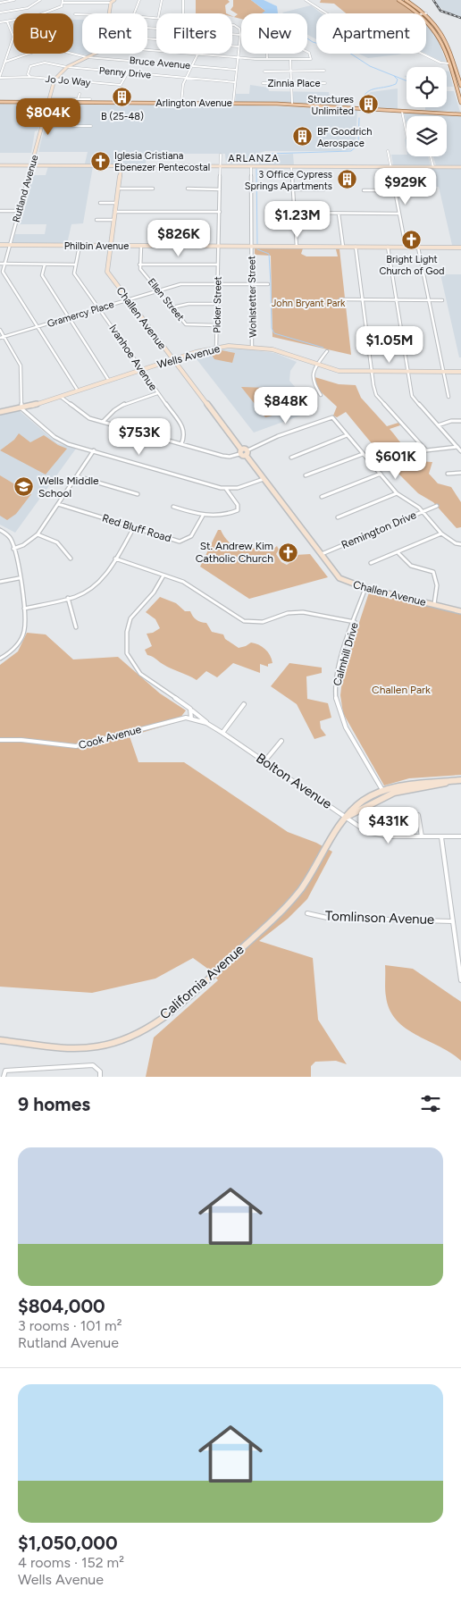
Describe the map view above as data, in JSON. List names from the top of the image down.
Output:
{
  "streets": {
    "main road": ["Arlington Avenue"],
    "street": [
      "Bruce Avenue",
      "Penny Drive",
      "Jo Jo Way",
      "Zinnia Place",
      "Rutland Avenue",
      "Philbin Avenue",
      "Wohlstetter Street",
      "Ellen Street",
      "Picker Street",
      "Gramercy Place",
      "Challen Avenue",
      "Wells Avenue",
      "Ivanhoe Avenue",
      "Red Bluff Road",
      "Remington Drive",
      "Calmhill Drive",
      "Cook Avenue",
      "Bolton Avenue",
      "Tomlinson Avenue",
      "California Avenue"
    ]
  },
  "crossings": [
    ["Penny Drive", "Jo Jo Way"],
    ["Jo Jo Way", "Rutland Avenue"],
    ["Arlington Avenue", "Rutland Avenue"],
    ["Rutland Avenue", "Philbin Avenue"],
    ["Rutland Avenue", "Gramercy Place"],
    ["Rutland Avenue", "Wells Avenue"],
    ["Philbin Avenue", "Wohlstetter Street"],
    ["Philbin Avenue", "Picker Street"],
    ["Philbin Avenue", "Challen Avenue"],
    ["Wohlstetter Street", "Gramercy Place"],
    ["Wohlstetter Street", "Wells Avenue"],
    ["Ellen Street", "Picker Street"],
    ["Ellen Street", "Gramercy Place"],
    ["Picker Street", "Gramercy Place"],
    ["Picker Street", "Wells Avenue"],
    ["Gramercy Place", "Challen Avenue"],
    ["Gramercy Place", "Ivanhoe Avenue"],
    ["Challen Avenue", "Wells Avenue"],
    ["Challen Avenue", "Remington Drive"],
    ["Challen Avenue", "Calmhill Drive"],
    ["Wells Avenue", "Ivanhoe Avenue"],
    ["Calmhill Drive", "California Avenue"],
    ["Cook Avenue", "Bolton Avenue"],
    ["Bolton Avenue", "California Avenue"]
  ],
  "districts": ["ARLANZA"],
  "parks": ["John Bryant Park", "Challen Park"],
  "places": {
    "building": [
      "B (25-48)",
      "Structures Unlimited",
      "BF Goodrich Aerospace",
      "3 Office Cypress Springs Apartments"
    ],
    "church": ["Iglesia Cristiana Ebenezer Pentecostal", "Bright Light Church of God", "St. Andrew Kim Catholic Church"],
    "school or university": ["Wells Middle School"]
  },
  "page": {
    "chip": [
      "Buy",
      "Rent",
      "Filters",
      "New",
      "Apartment"
    ],
    "price": [
      "$804K",
      "$929K",
      "$1.23M",
      "$826K",
      "$1.05M",
      "$848K",
      "$753K",
      "$601K",
      "$431K"
    ],
    "heading": "9 homes",
    "list": [
      {
        "name": "$804,000",
        "note": "3 rooms · 101 m² · Rutland Avenue"
      },
      {
        "name": "$1,050,000",
        "note": "4 rooms · 152 m² · Wells Avenue"
      }
    ]
  }
}
